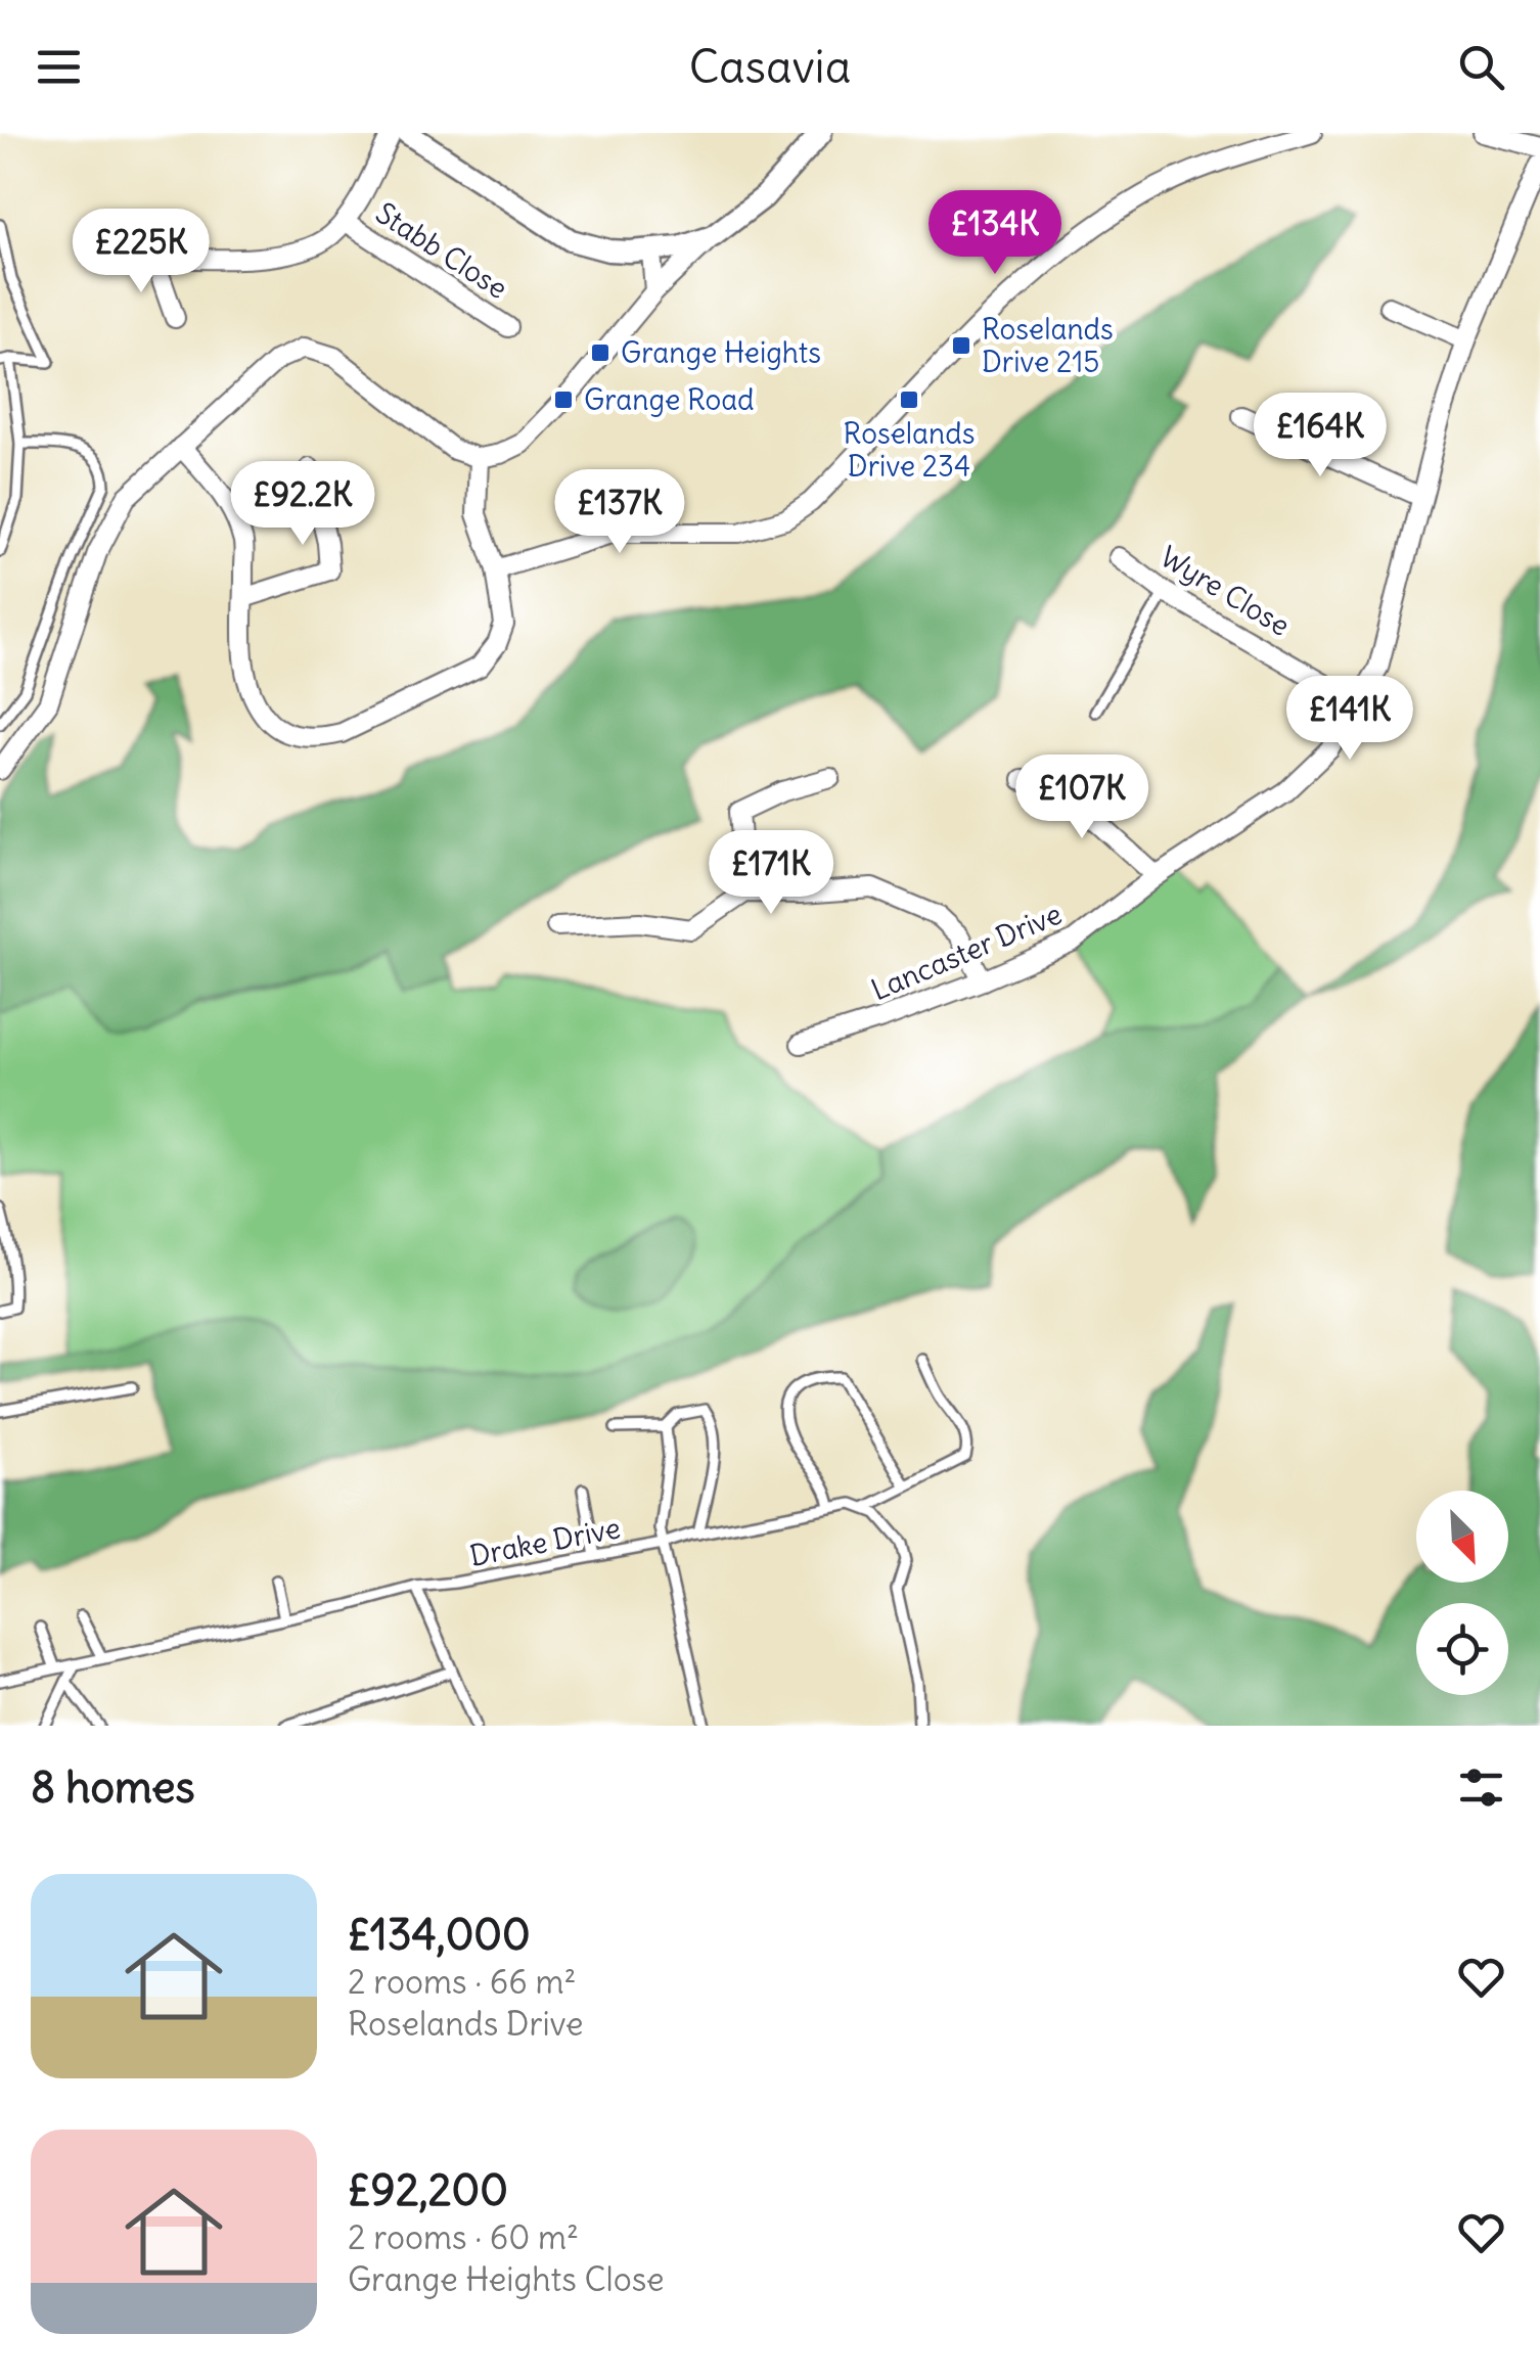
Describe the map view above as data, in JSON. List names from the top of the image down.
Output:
{
  "streets": {
    "street": ["Stabb Close", "Wyre Close", "Lancaster Drive"],
    "lane": ["Drake Drive"]
  },
  "crossings": [
    ["Wyre Close", "Lancaster Drive"]
  ],
  "places": {
    "transit": [
      "Roselands Drive 215",
      "Grange Heights",
      "Grange Road",
      "Roselands Drive 234"
    ]
  },
  "north": "bottom right",
  "page": {
    "header": "Casavia",
    "price": [
      "£134K",
      "£225K",
      "£164K",
      "£92.2K",
      "£137K",
      "£141K",
      "£107K",
      "£171K"
    ],
    "heading": "8 homes",
    "list": [
      {
        "name": "£134,000",
        "note": "2 rooms · 66 m² · Roselands Drive"
      },
      {
        "name": "£92,200",
        "note": "2 rooms · 60 m² · Grange Heights Close"
      }
    ]
  }
}
